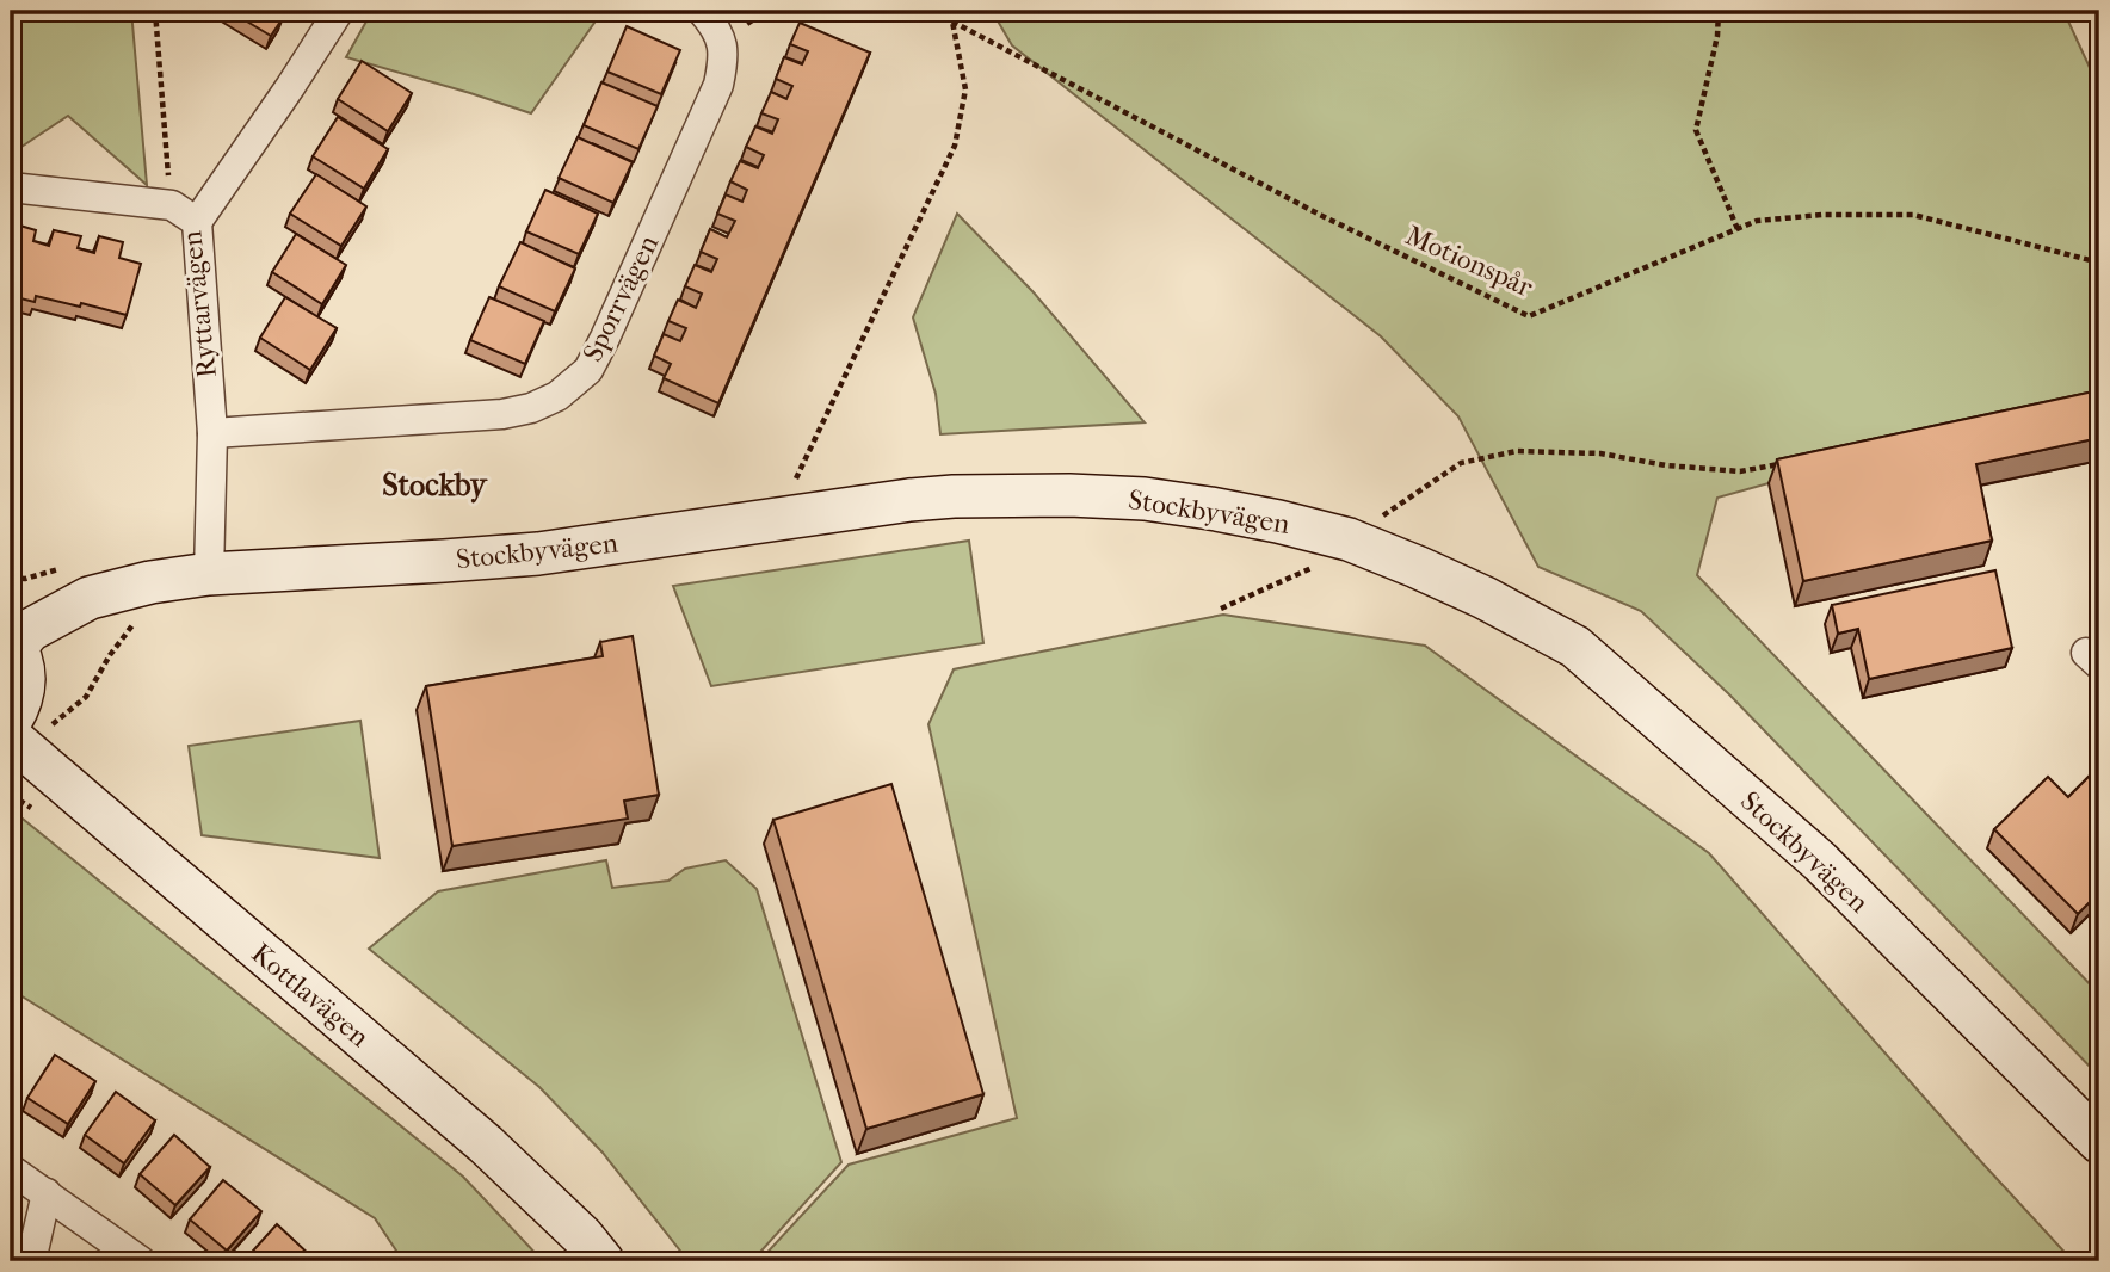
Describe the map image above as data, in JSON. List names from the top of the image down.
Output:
{
  "streets": {
    "street": [
      "Sporrvägen",
      "Ryttarvägen",
      "Stockbyvägen",
      "Kottlavägen"
    ],
    "path": ["Motionspår"]
  },
  "crossings": [
    ["Sporrvägen", "Ryttarvägen"],
    ["Ryttarvägen", "Stockbyvägen"]
  ],
  "districts": ["Stockby"]
}
